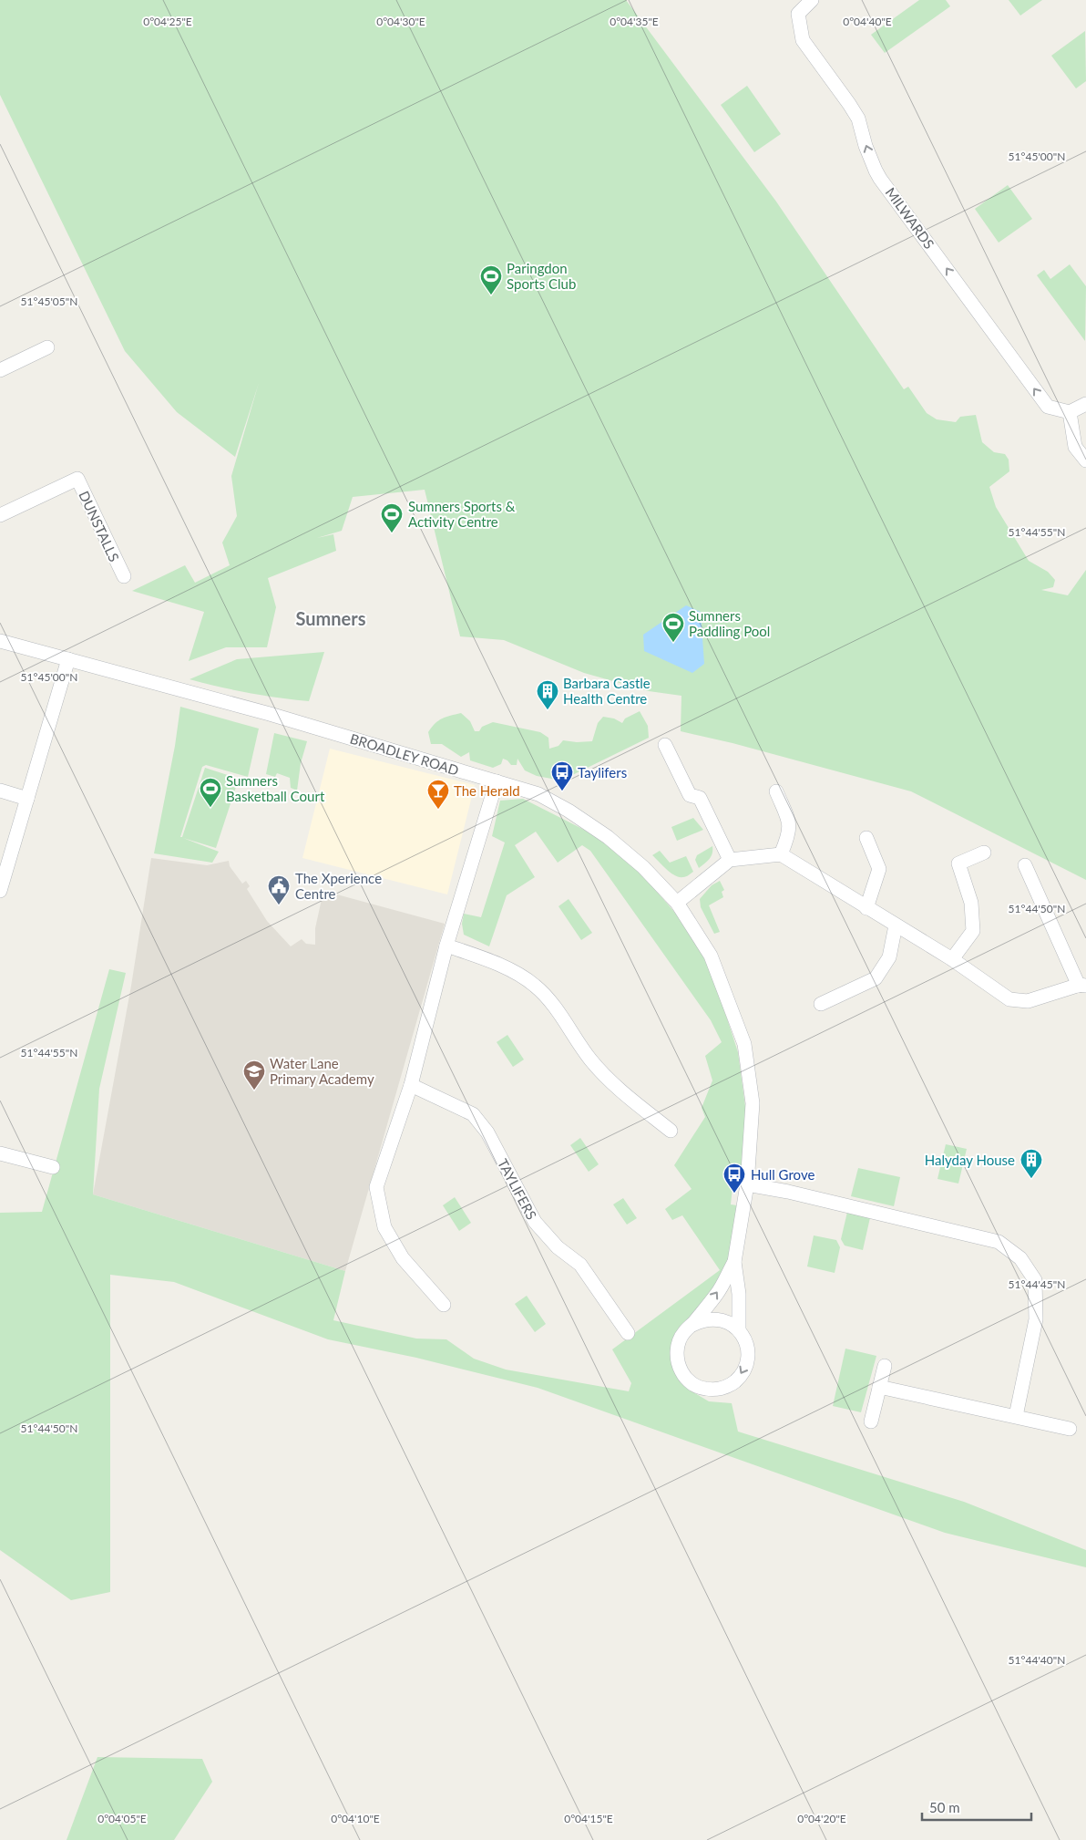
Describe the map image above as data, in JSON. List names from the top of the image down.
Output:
{
  "streets": {
    "street": [
      "MILWARDS",
      "DUNSTALLS",
      "BROADLEY ROAD",
      "TAYLIFERS"
    ]
  },
  "one_way": ["MILWARDS"],
  "districts": ["Sumners"],
  "places": {
    "sports": [
      "Paringdon Sports Club",
      "Sumners Sports & Activity Centre",
      "Sumners Paddling Pool",
      "Sumners Basketball Court"
    ],
    "building": ["Barbara Castle Health Centre", "Halyday House"],
    "bus stop": ["Taylifers", "Hull Grove"],
    "bar": ["The Herald"],
    "public building": ["The Xperience Centre"],
    "school or university": ["Water Lane Primary Academy"]
  },
  "scale_bar": "50 m",
  "coordinates": [
    "0°04'25\"E",
    "0°04'30\"E",
    "0°04'35\"E",
    "0°04'40\"E",
    "51°45'00\"N",
    "51°45'05\"N",
    "51°44'55\"N",
    "51°44'50\"N",
    "51°44'45\"N",
    "51°44'40\"N",
    "0°04'05\"E",
    "0°04'10\"E",
    "0°04'15\"E",
    "0°04'20\"E"
  ]
}
